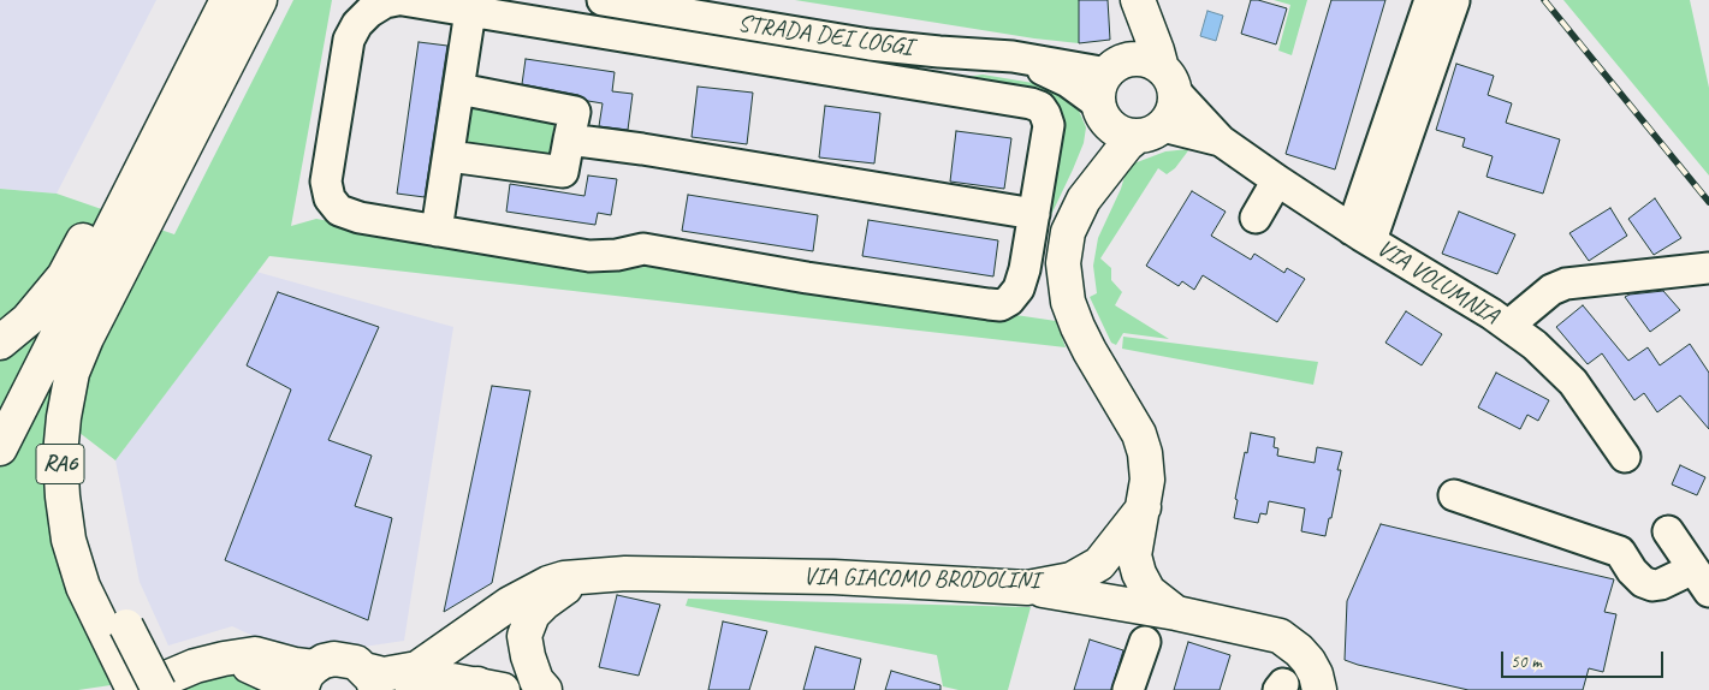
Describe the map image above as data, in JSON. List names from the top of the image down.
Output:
{
  "streets": {
    "main road": ["VIA VOLUMNIA", "RA6", "VIA GIACOMO BRODOLINI"],
    "street": ["STRADA DEI LOGGI"]
  },
  "crossings": [
    ["STRADA DEI LOGGI", "VIA VOLUMNIA"]
  ],
  "scale_bar": "50 m"
}
